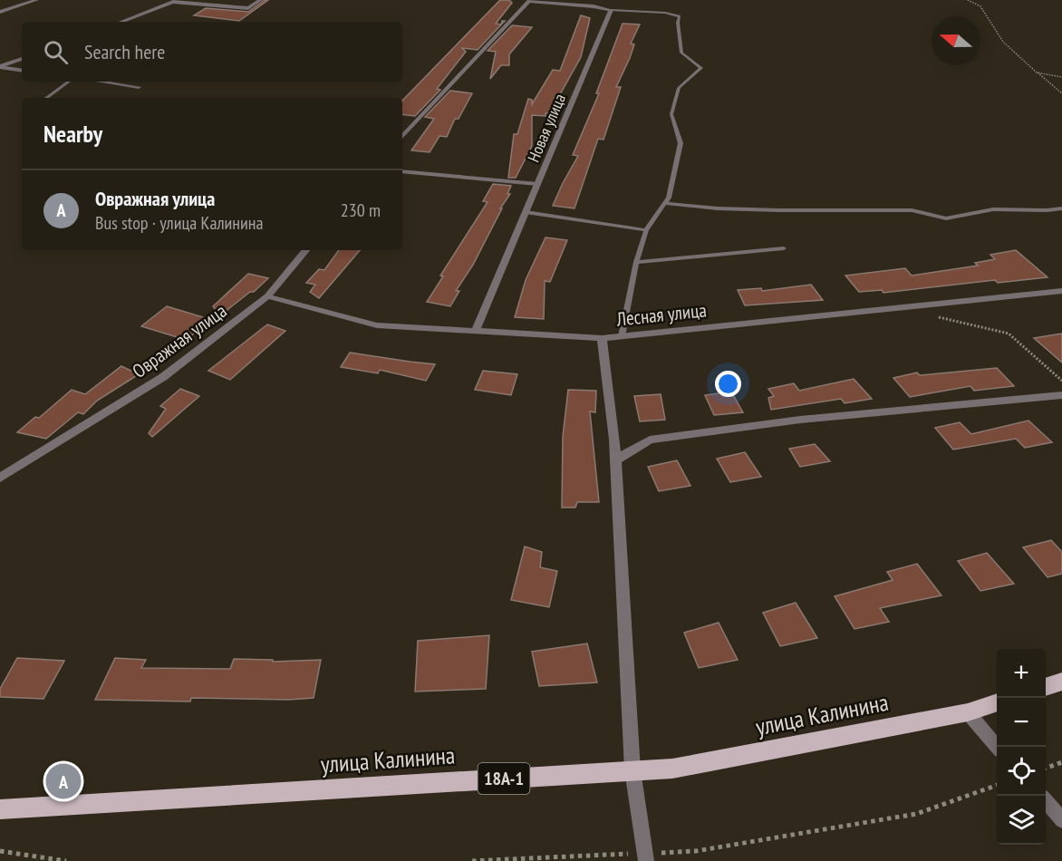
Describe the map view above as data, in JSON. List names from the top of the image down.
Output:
{
  "streets": {
    "main road": ["улица Калинина", "18А-1"],
    "street": ["Новая улица", "Лесная улица", "Овражная улица"]
  },
  "crossings": [
    ["Новая улица", "Лесная улица"],
    ["Лесная улица", "Овражная улица"]
  ],
  "north": "left",
  "page": {
    "search": "Search here",
    "heading": "Nearby",
    "list": [
      {
        "mark": "A",
        "name": "Овражная улица",
        "note": "Bus stop · улица Калинина",
        "value": "230 m"
      }
    ],
    "map_buttons": ["+", "−"],
    "pins": "A"
  }
}
